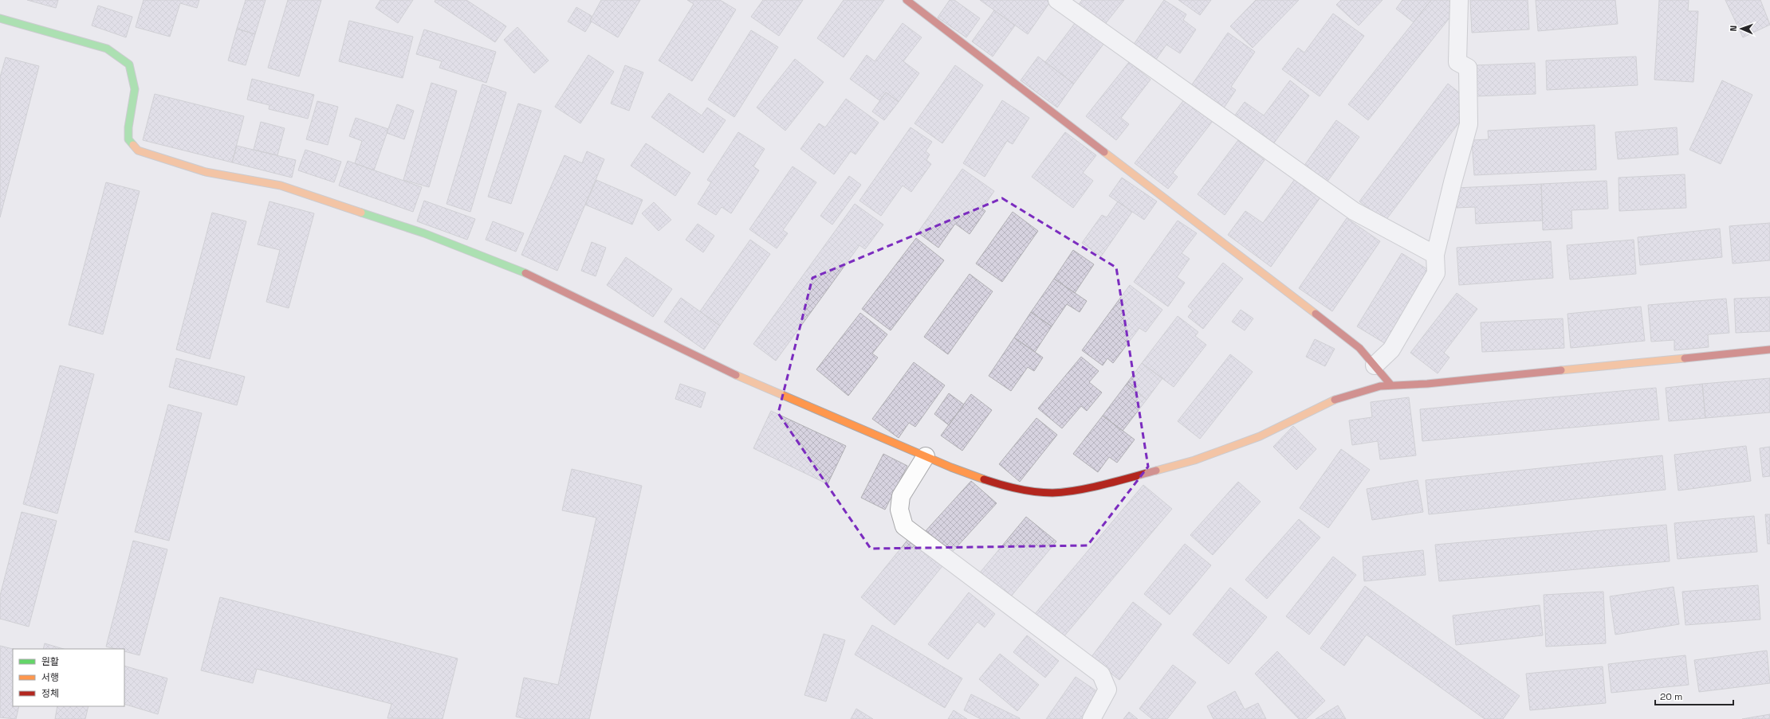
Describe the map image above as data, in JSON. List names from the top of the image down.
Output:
{
  "legend": ["원활", "서행", "정체"],
  "scale_bar": "20 m",
  "north": "left"
}
